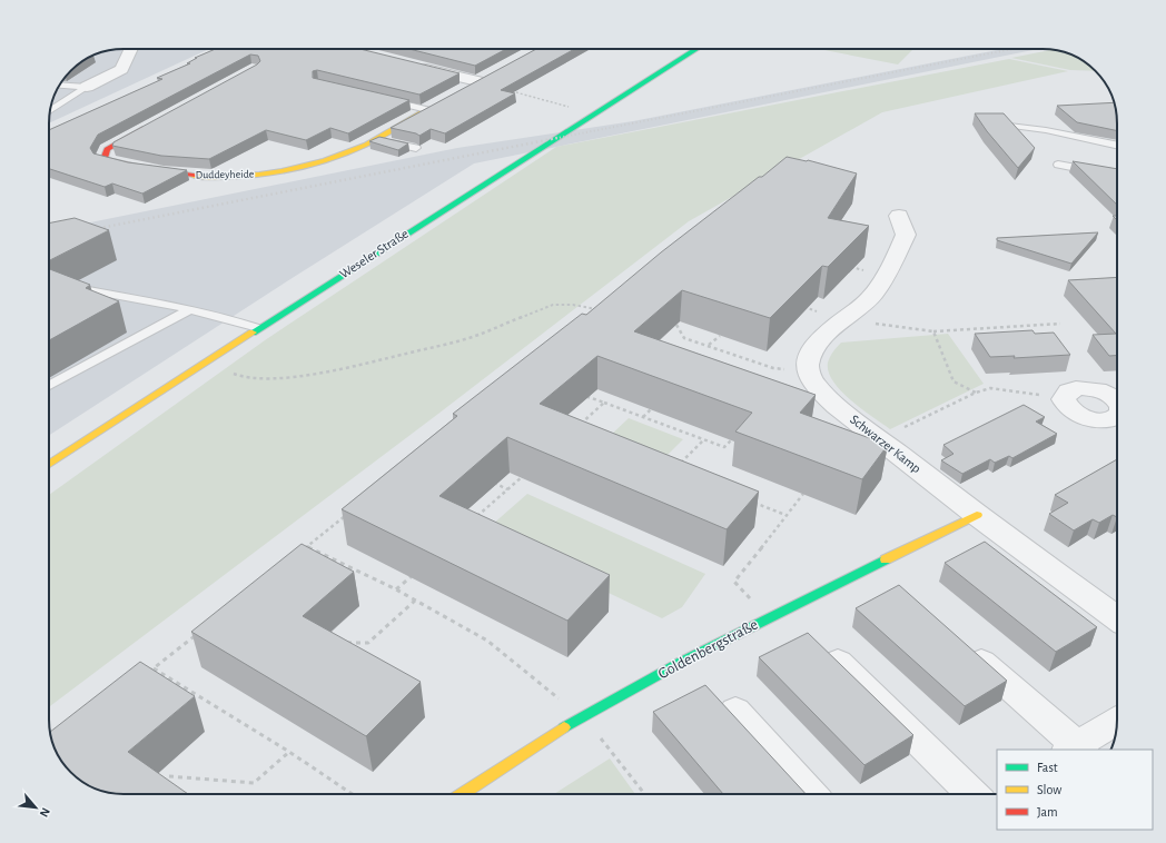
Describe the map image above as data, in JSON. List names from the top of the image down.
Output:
{
  "streets": {
    "main road": ["Duddeyheide", "Weseler Straße", "Goldenbergstraße"],
    "street": ["Schwarzer Kamp"]
  },
  "crossings": [
    ["Schwarzer Kamp", "Goldenbergstraße"]
  ],
  "legend": ["Fast", "Slow", "Jam"],
  "north": "bottom right"
}
